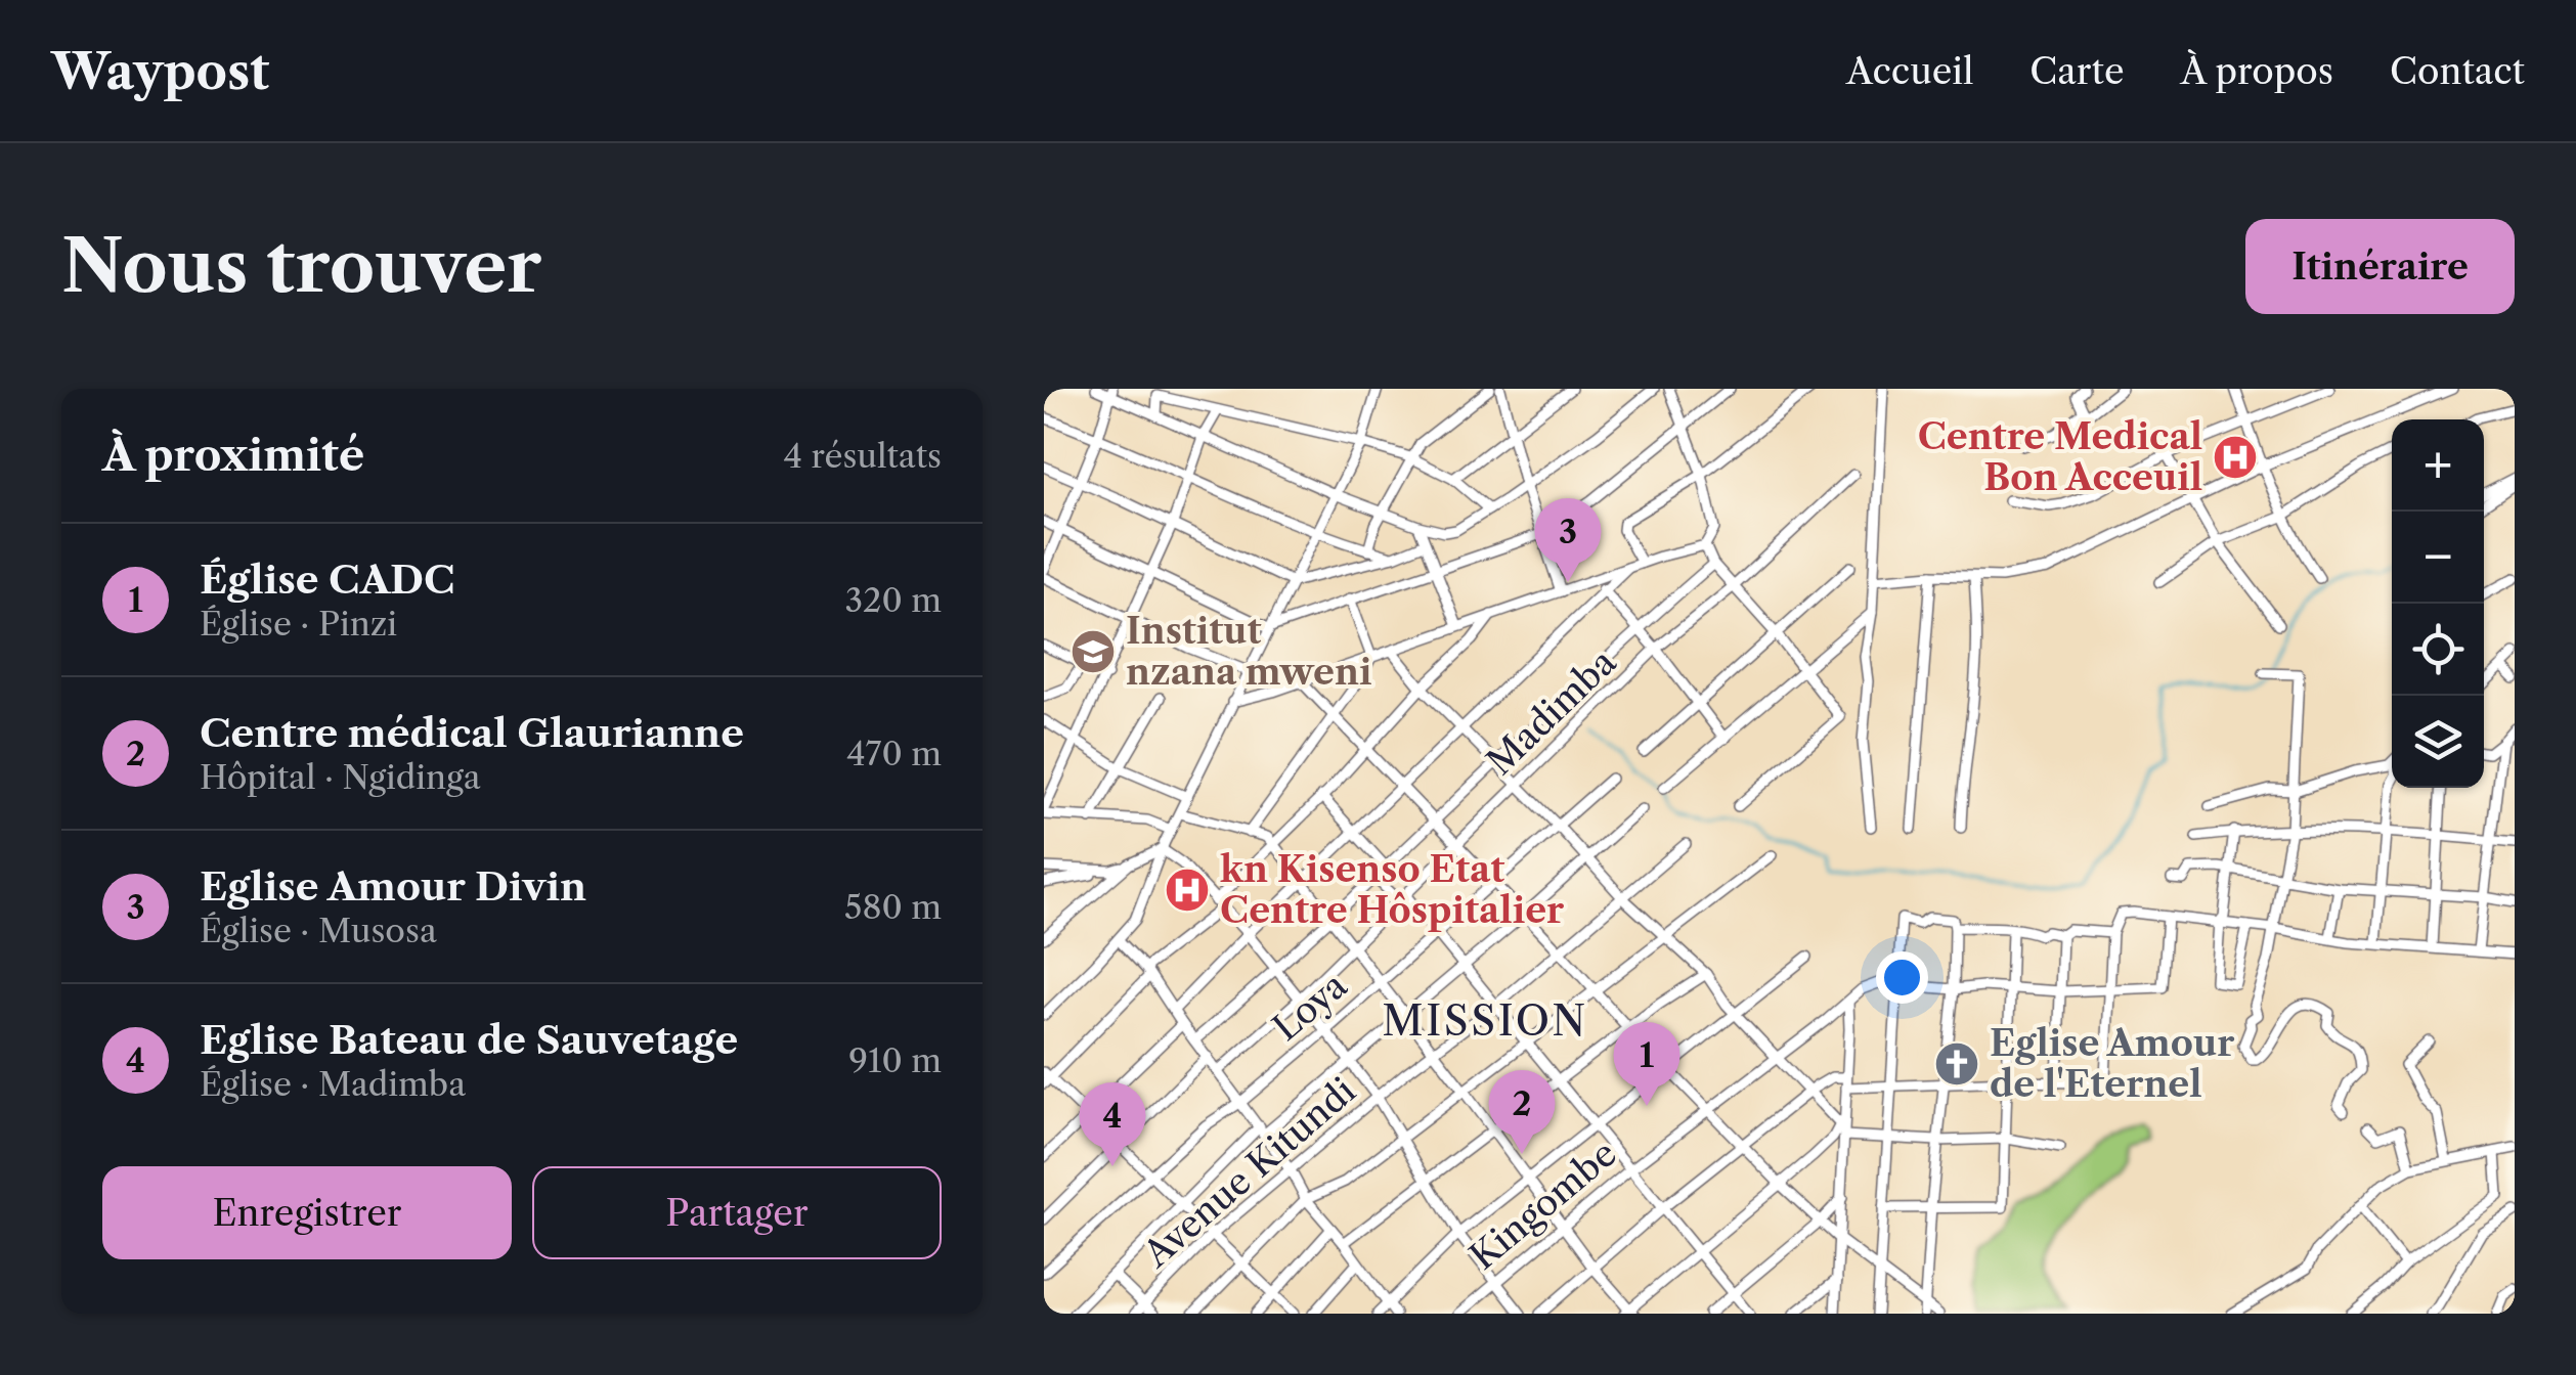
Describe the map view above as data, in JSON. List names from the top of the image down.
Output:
{
  "streets": {
    "street": [
      "Madimba",
      "Loya",
      "Avenue Kitundi",
      "Kingombe"
    ]
  },
  "districts": ["MISSION"],
  "places": {
    "hospital": ["Centre Medical Bon Acceuil", "kn Kisenso Etat Centre Hôspitalier"],
    "school or university": ["Institut nzana mweni"],
    "church": ["Eglise Amour de l'Eternel"]
  },
  "page": {
    "header": "Waypost",
    "nav": [
      "Accueil",
      "Carte",
      "À propos",
      "Contact"
    ],
    "buttons": [
      "Itinéraire",
      ["Enregistrer", "Partager"]
    ],
    "title": "Nous trouver",
    "heading": ["À proximité", "4 résultats"],
    "map_buttons": ["+", "−"],
    "pins": [
      "3",
      "1",
      "2",
      "4"
    ],
    "list": [
      {
        "mark": "1",
        "name": "Église CADC",
        "note": "Église · Pinzi",
        "value": "320 m"
      },
      {
        "mark": "2",
        "name": "Centre médical Glaurianne",
        "note": "Hôpital · Ngidinga",
        "value": "470 m"
      },
      {
        "mark": "3",
        "name": "Eglise Amour Divin",
        "note": "Église · Musosa",
        "value": "580 m"
      },
      {
        "mark": "4",
        "name": "Eglise Bateau de Sauvetage",
        "note": "Église · Madimba",
        "value": "910 m"
      }
    ]
  }
}
